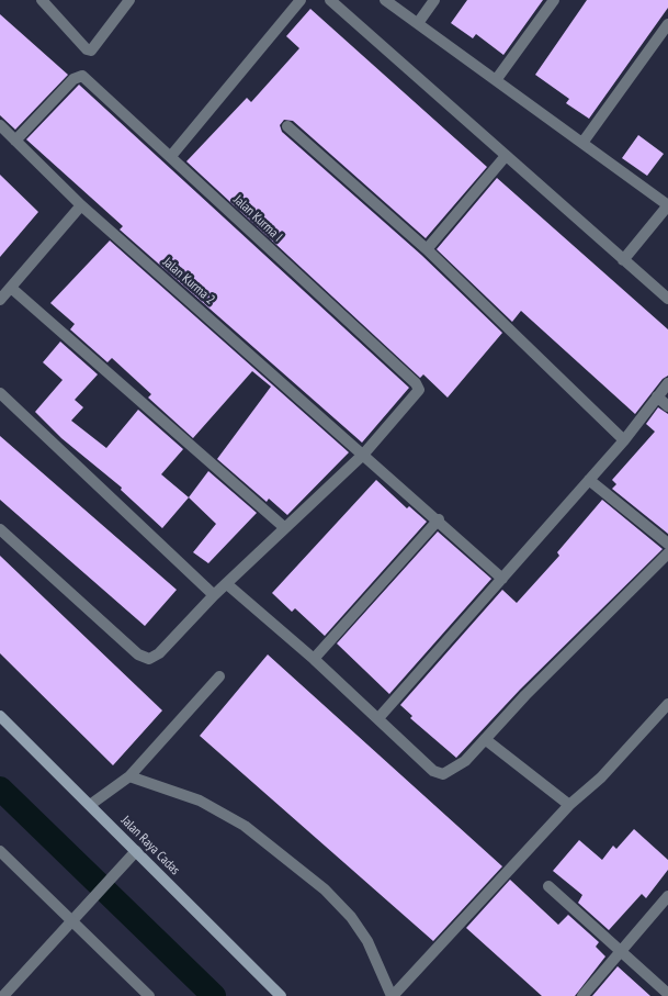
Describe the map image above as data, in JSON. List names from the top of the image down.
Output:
{
  "streets": {
    "street": ["Jalan Kurma I", "Jalan Kurma 2", "Jalan Raya Cadas"]
  },
  "crossings": [
    ["Jalan Kurma I", "Jalan Kurma 2"]
  ]
}
